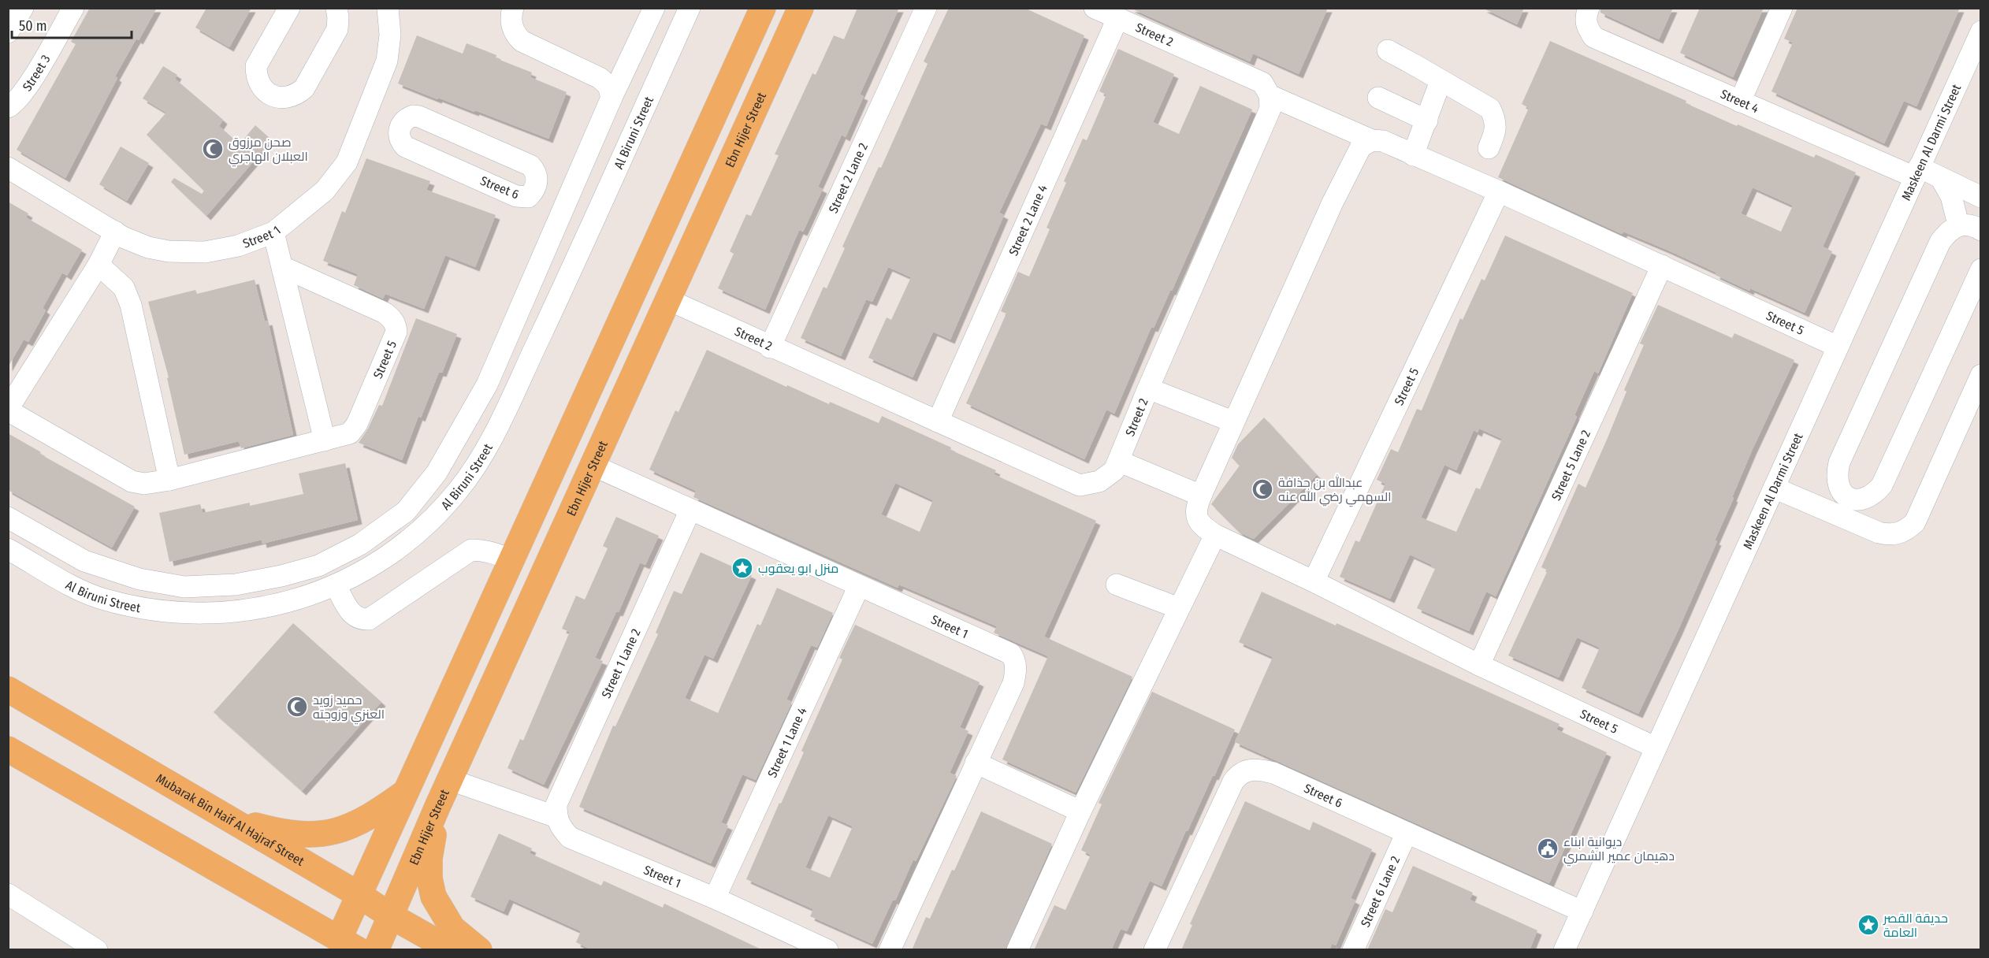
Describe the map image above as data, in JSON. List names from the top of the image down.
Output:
{
  "streets": {
    "main road": ["Ebn Hijer Street", "Mubarak Bin Haif Al Hajraf Street"],
    "street": [
      "Street 2",
      "Street 3",
      "Street 4",
      "Al Biruni Street",
      "Maskeen Al Darmi Street",
      "Street 2 Lane 2",
      "Street 6",
      "Street 2 Lane 4",
      "Street 1",
      "Street 5",
      "Street 5 Lane 2",
      "Street 1 Lane 2",
      "Street 1 Lane 4",
      "Street 6 Lane 2"
    ]
  },
  "crossings": [
    ["Street 2", "Ebn Hijer Street"],
    ["Street 2", "Street 2 Lane 2"],
    ["Street 2", "Street 2 Lane 4"],
    ["Street 2", "Street 5"],
    ["Street 4", "Maskeen Al Darmi Street"],
    ["Ebn Hijer Street", "Street 1"],
    ["Ebn Hijer Street", "Mubarak Bin Haif Al Hajraf Street"],
    ["Maskeen Al Darmi Street", "Street 6"],
    ["Maskeen Al Darmi Street", "Street 5"],
    ["Street 6", "Street 6 Lane 2"],
    ["Street 1", "Street 5"],
    ["Street 1", "Street 1 Lane 2"],
    ["Street 1", "Street 1 Lane 4"],
    ["Street 5", "Street 5 Lane 2"]
  ],
  "places": {
    "mosque": ["صحن مرزوق العبلان الهاجري", "عبدالله بن حذافة السهمي رضي الله عنه", "حميد زويد العنزي وزوجته"],
    "place": ["منزل ابو يعقوب", "حديقة القصر العامة"],
    "public building": ["ديوانية ابناء دهيمان عمير الشمري"]
  },
  "scale_bar": "50 m"
}
